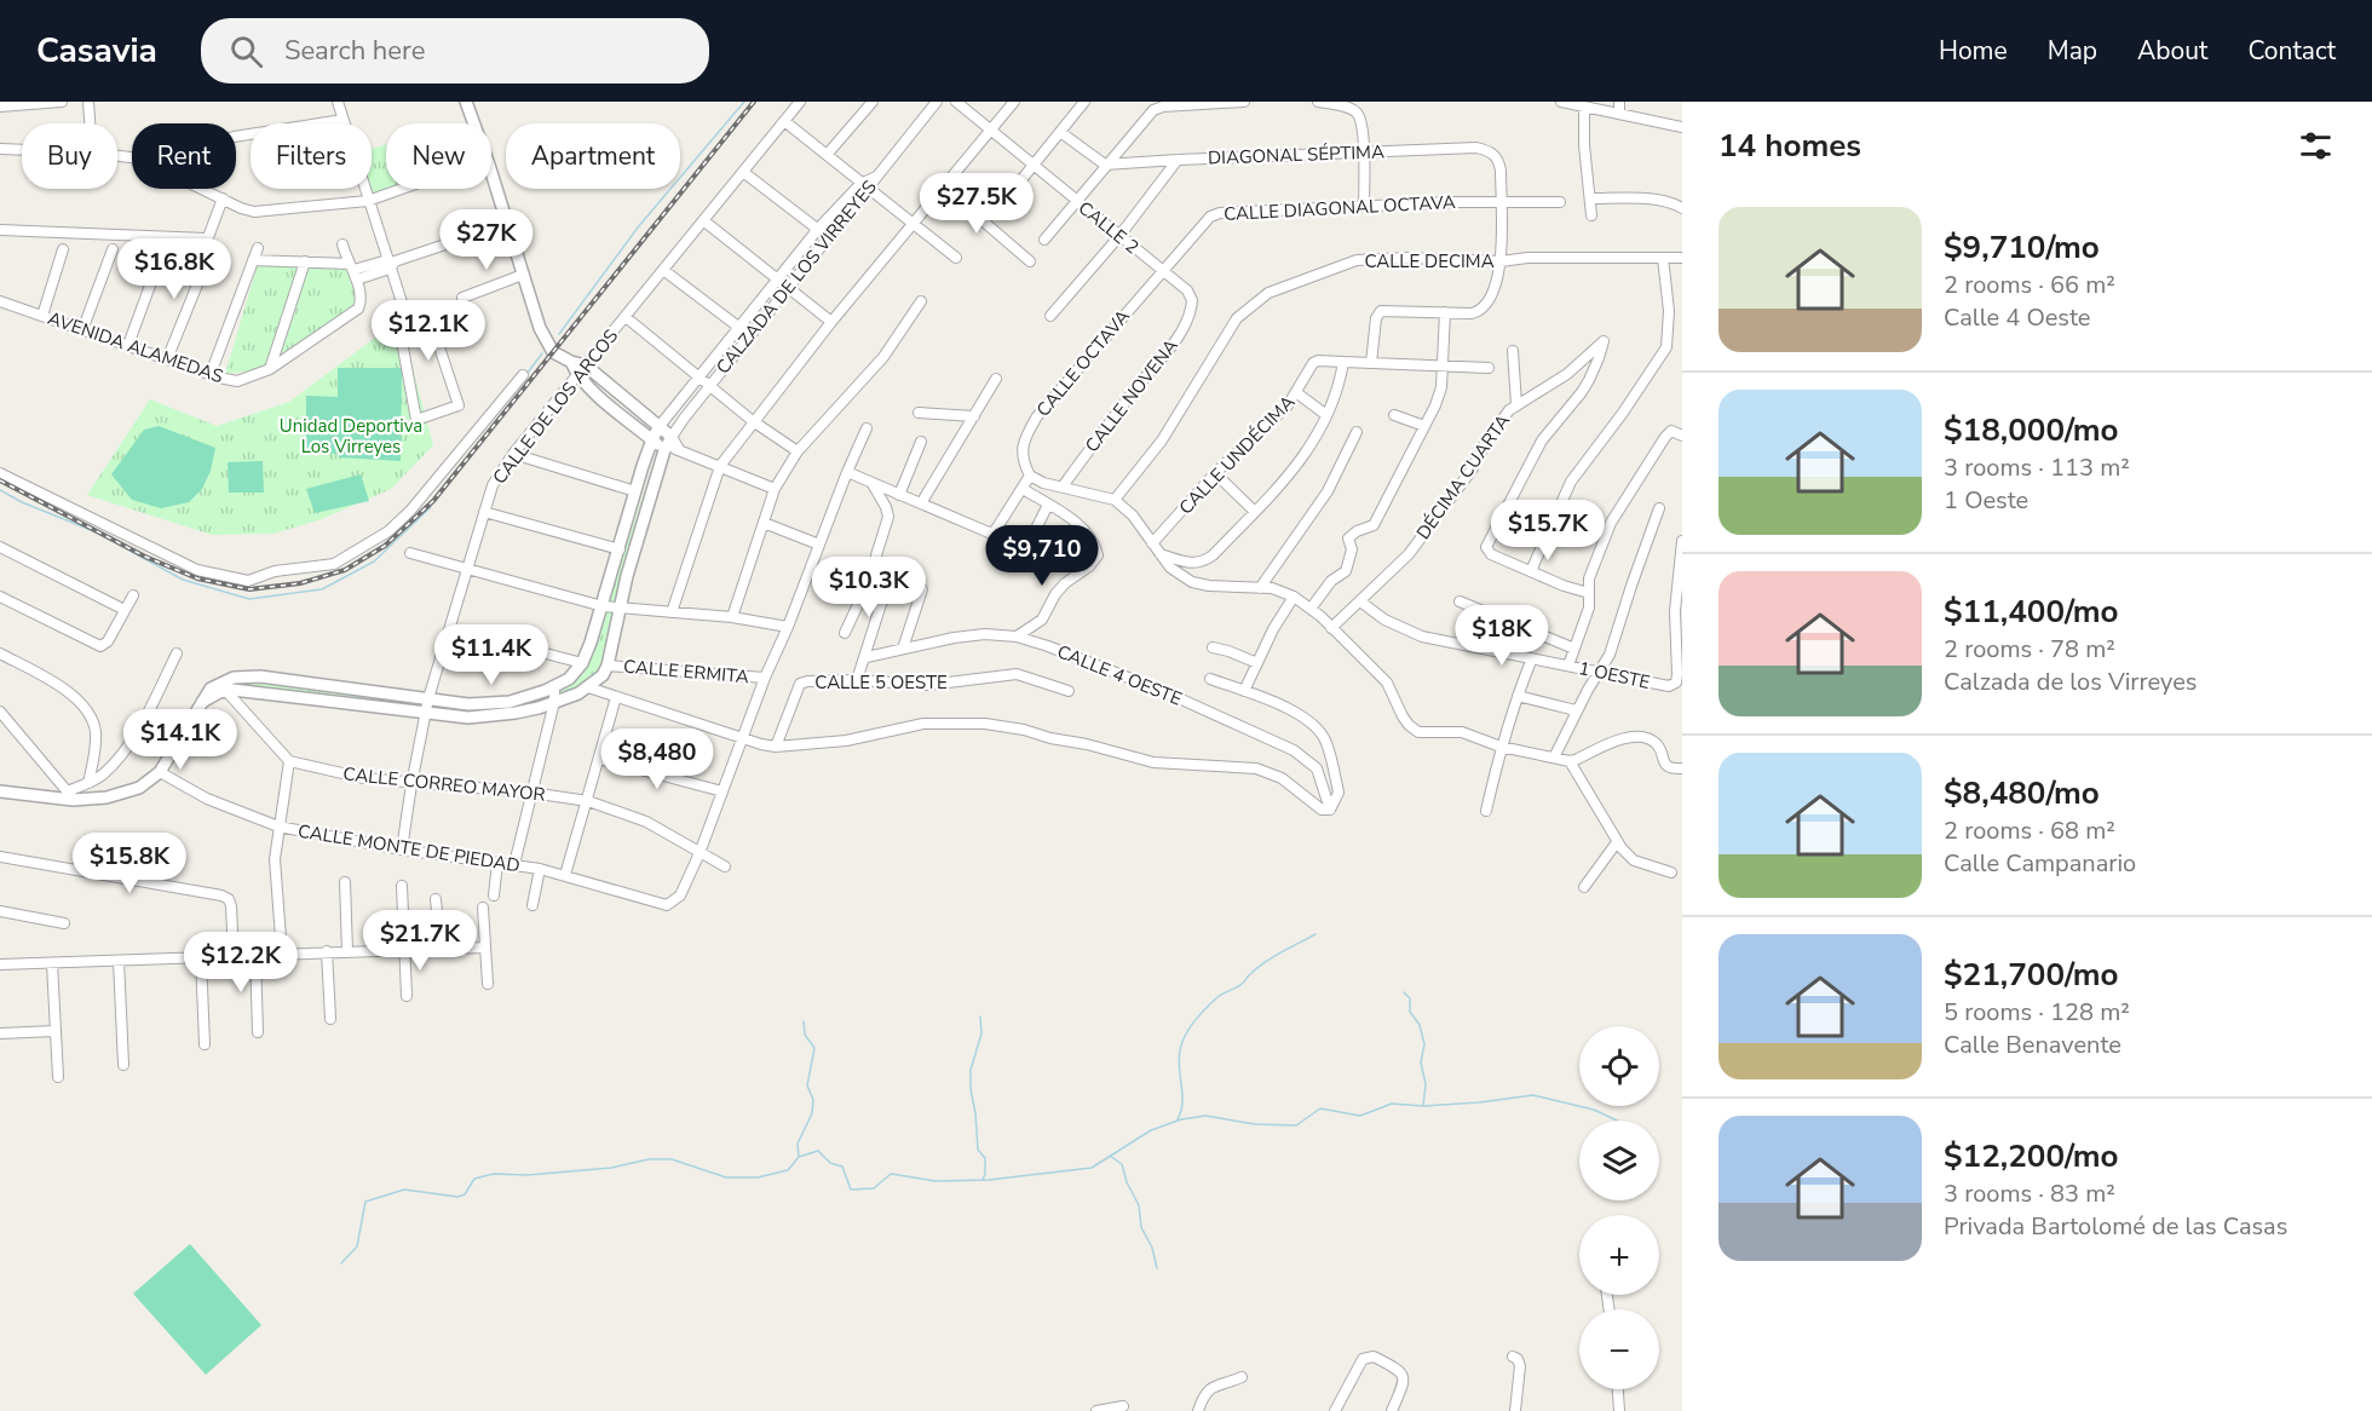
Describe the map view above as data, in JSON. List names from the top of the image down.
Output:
{
  "streets": {
    "street": [
      "DIAGONAL SÉPTIMA",
      "CALLE DIAGONAL OCTAVA",
      "CALLE 2",
      "CALLE DECIMA",
      "CALZADA DE LOS VIRREYES",
      "AVENIDA ALAMEDAS",
      "CALLE OCTAVA",
      "CALLE NOVENA",
      "CALLE DE LOS ARCOS",
      "CALLE UNDÉCIMA",
      "DÉCIMA CUARTA",
      "CALLE ERMITA",
      "CALLE 4 OESTE",
      "1 OESTE",
      "CALLE 5 OESTE",
      "CALLE CORREO MAYOR",
      "CALLE MONTE DE PIEDAD"
    ]
  },
  "crossings": [
    ["DIAGONAL SÉPTIMA", "CALLE DIAGONAL OCTAVA"],
    ["CALLE DIAGONAL OCTAVA", "CALLE 2"],
    ["CALLE DIAGONAL OCTAVA", "CALLE OCTAVA"],
    ["CALLE 2", "CALLE OCTAVA"],
    ["CALLE 2", "CALLE NOVENA"],
    ["CALLE DE LOS ARCOS", "CALLE CORREO MAYOR"],
    ["CALLE DE LOS ARCOS", "CALLE MONTE DE PIEDAD"],
    ["DÉCIMA CUARTA", "1 OESTE"],
    ["CALLE CORREO MAYOR", "CALLE MONTE DE PIEDAD"]
  ],
  "parks": ["Unidad Deportiva Los Virreyes"],
  "page": {
    "header": "Casavia",
    "search": "Search here",
    "nav": [
      "Home",
      "Map",
      "About",
      "Contact"
    ],
    "heading": "14 homes",
    "chip": [
      "Buy",
      "Rent",
      "Filters",
      "New",
      "Apartment"
    ],
    "price": [
      "$27.5K",
      "$27K",
      "$16.8K",
      "$12.1K",
      "$15.7K",
      "$9,710",
      "$10.3K",
      "$18K",
      "$11.4K",
      "$14.1K",
      "$8,480",
      "$15.8K",
      "$21.7K",
      "$12.2K"
    ],
    "list": [
      {
        "name": "$9,710/mo",
        "note": "2 rooms · 66 m² · Calle 4 Oeste"
      },
      {
        "name": "$18,000/mo",
        "note": "3 rooms · 113 m² · 1 Oeste"
      },
      {
        "name": "$11,400/mo",
        "note": "2 rooms · 78 m² · Calzada de los Virreyes"
      },
      {
        "name": "$8,480/mo",
        "note": "2 rooms · 68 m² · Calle Campanario"
      },
      {
        "name": "$21,700/mo",
        "note": "5 rooms · 128 m² · Calle Benavente"
      },
      {
        "name": "$12,200/mo",
        "note": "3 rooms · 83 m² · Privada Bartolomé de las Casas"
      }
    ],
    "map_buttons": ["+", "−"]
  }
}
